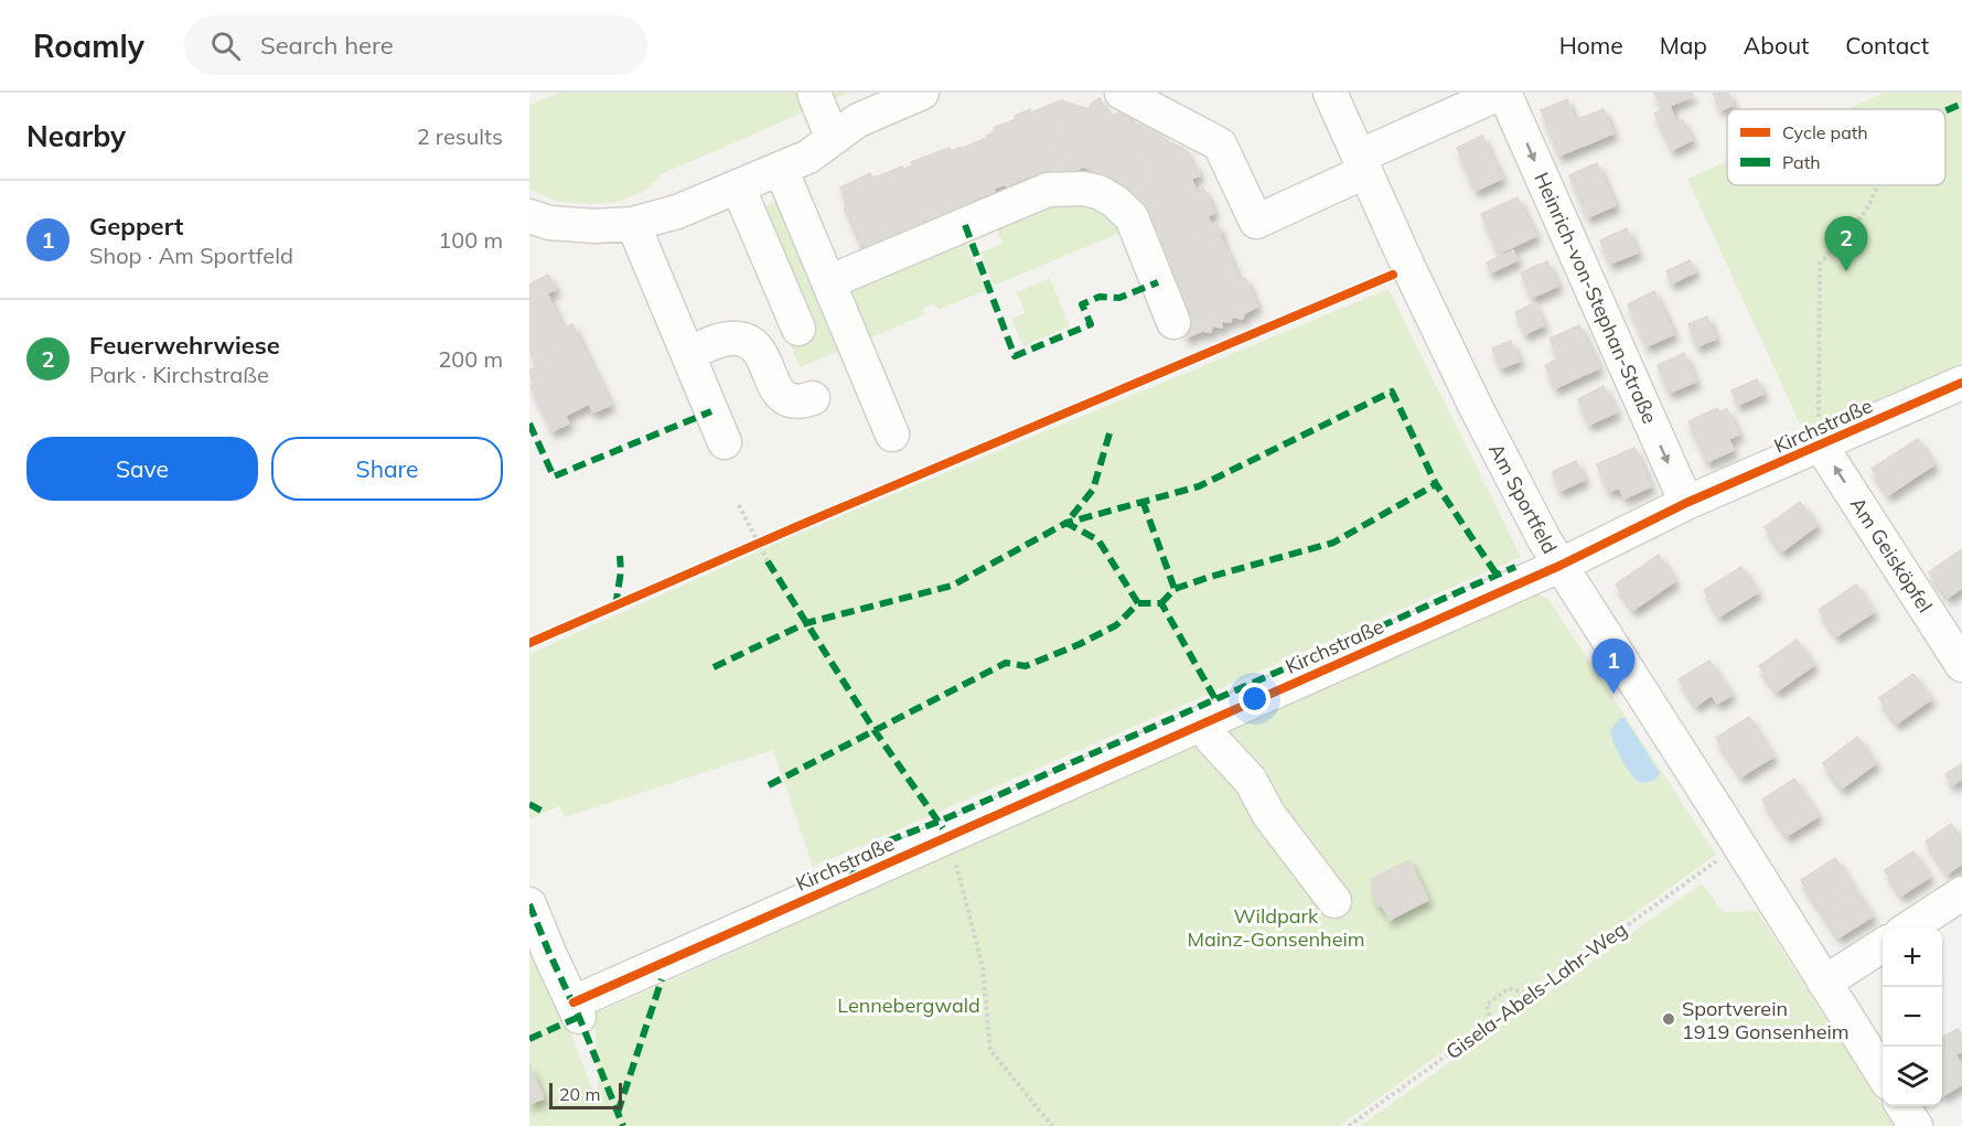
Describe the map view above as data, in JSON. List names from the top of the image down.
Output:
{
  "streets": {
    "street": [
      "Heinrich-von-Stephan-Straße",
      "Kirchstraße",
      "Am Sportfeld",
      "Am Geisköpfel"
    ],
    "path": ["Gisela-Abels-Lahr-Weg"]
  },
  "crossings": [
    ["Heinrich-von-Stephan-Straße", "Kirchstraße"],
    ["Kirchstraße", "Am Sportfeld"],
    ["Kirchstraße", "Am Geisköpfel"]
  ],
  "one_way": ["Heinrich-von-Stephan-Straße", "Am Geisköpfel"],
  "parks": ["Wildpark Mainz-Gonsenheim", "Lennebergwald"],
  "places": ["Sportverein 1919 Gonsenheim"],
  "legend": ["Cycle path", "Path"],
  "scale_bar": "20 m",
  "page": {
    "header": "Roamly",
    "search": "Search here",
    "nav": [
      "Home",
      "Map",
      "About",
      "Contact"
    ],
    "heading": ["Nearby", "2 results"],
    "list": [
      {
        "mark": "1",
        "name": "Geppert",
        "note": "Shop · Am Sportfeld",
        "value": "100 m"
      },
      {
        "mark": "2",
        "name": "Feuerwehrwiese",
        "note": "Park · Kirchstraße",
        "value": "200 m"
      }
    ],
    "pins": ["2", "1"],
    "buttons": ["Save", "Share"],
    "map_buttons": ["+", "−"],
    "scale": "20 m"
  }
}
